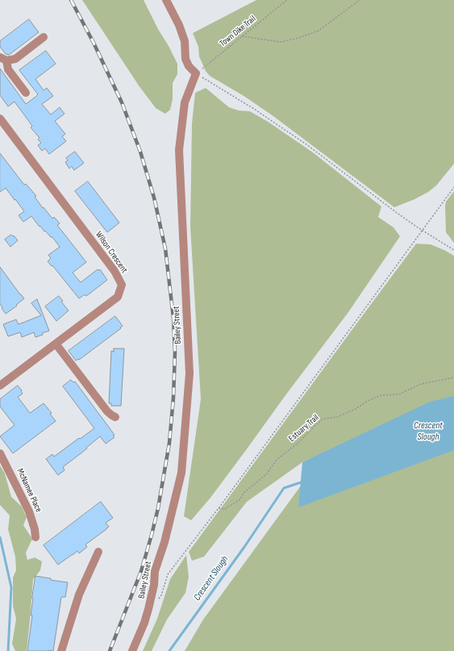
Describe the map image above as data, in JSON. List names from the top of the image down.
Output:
{
  "streets": {
    "street": ["Wilson Crescent", "Bailey Street", "McNamee Place"],
    "path": ["Town Dike Trail", "Estuary Trail"]
  },
  "crossings": [
    ["Town Dike Trail", "Bailey Street"]
  ],
  "water": ["Crescent Slough"]
}
